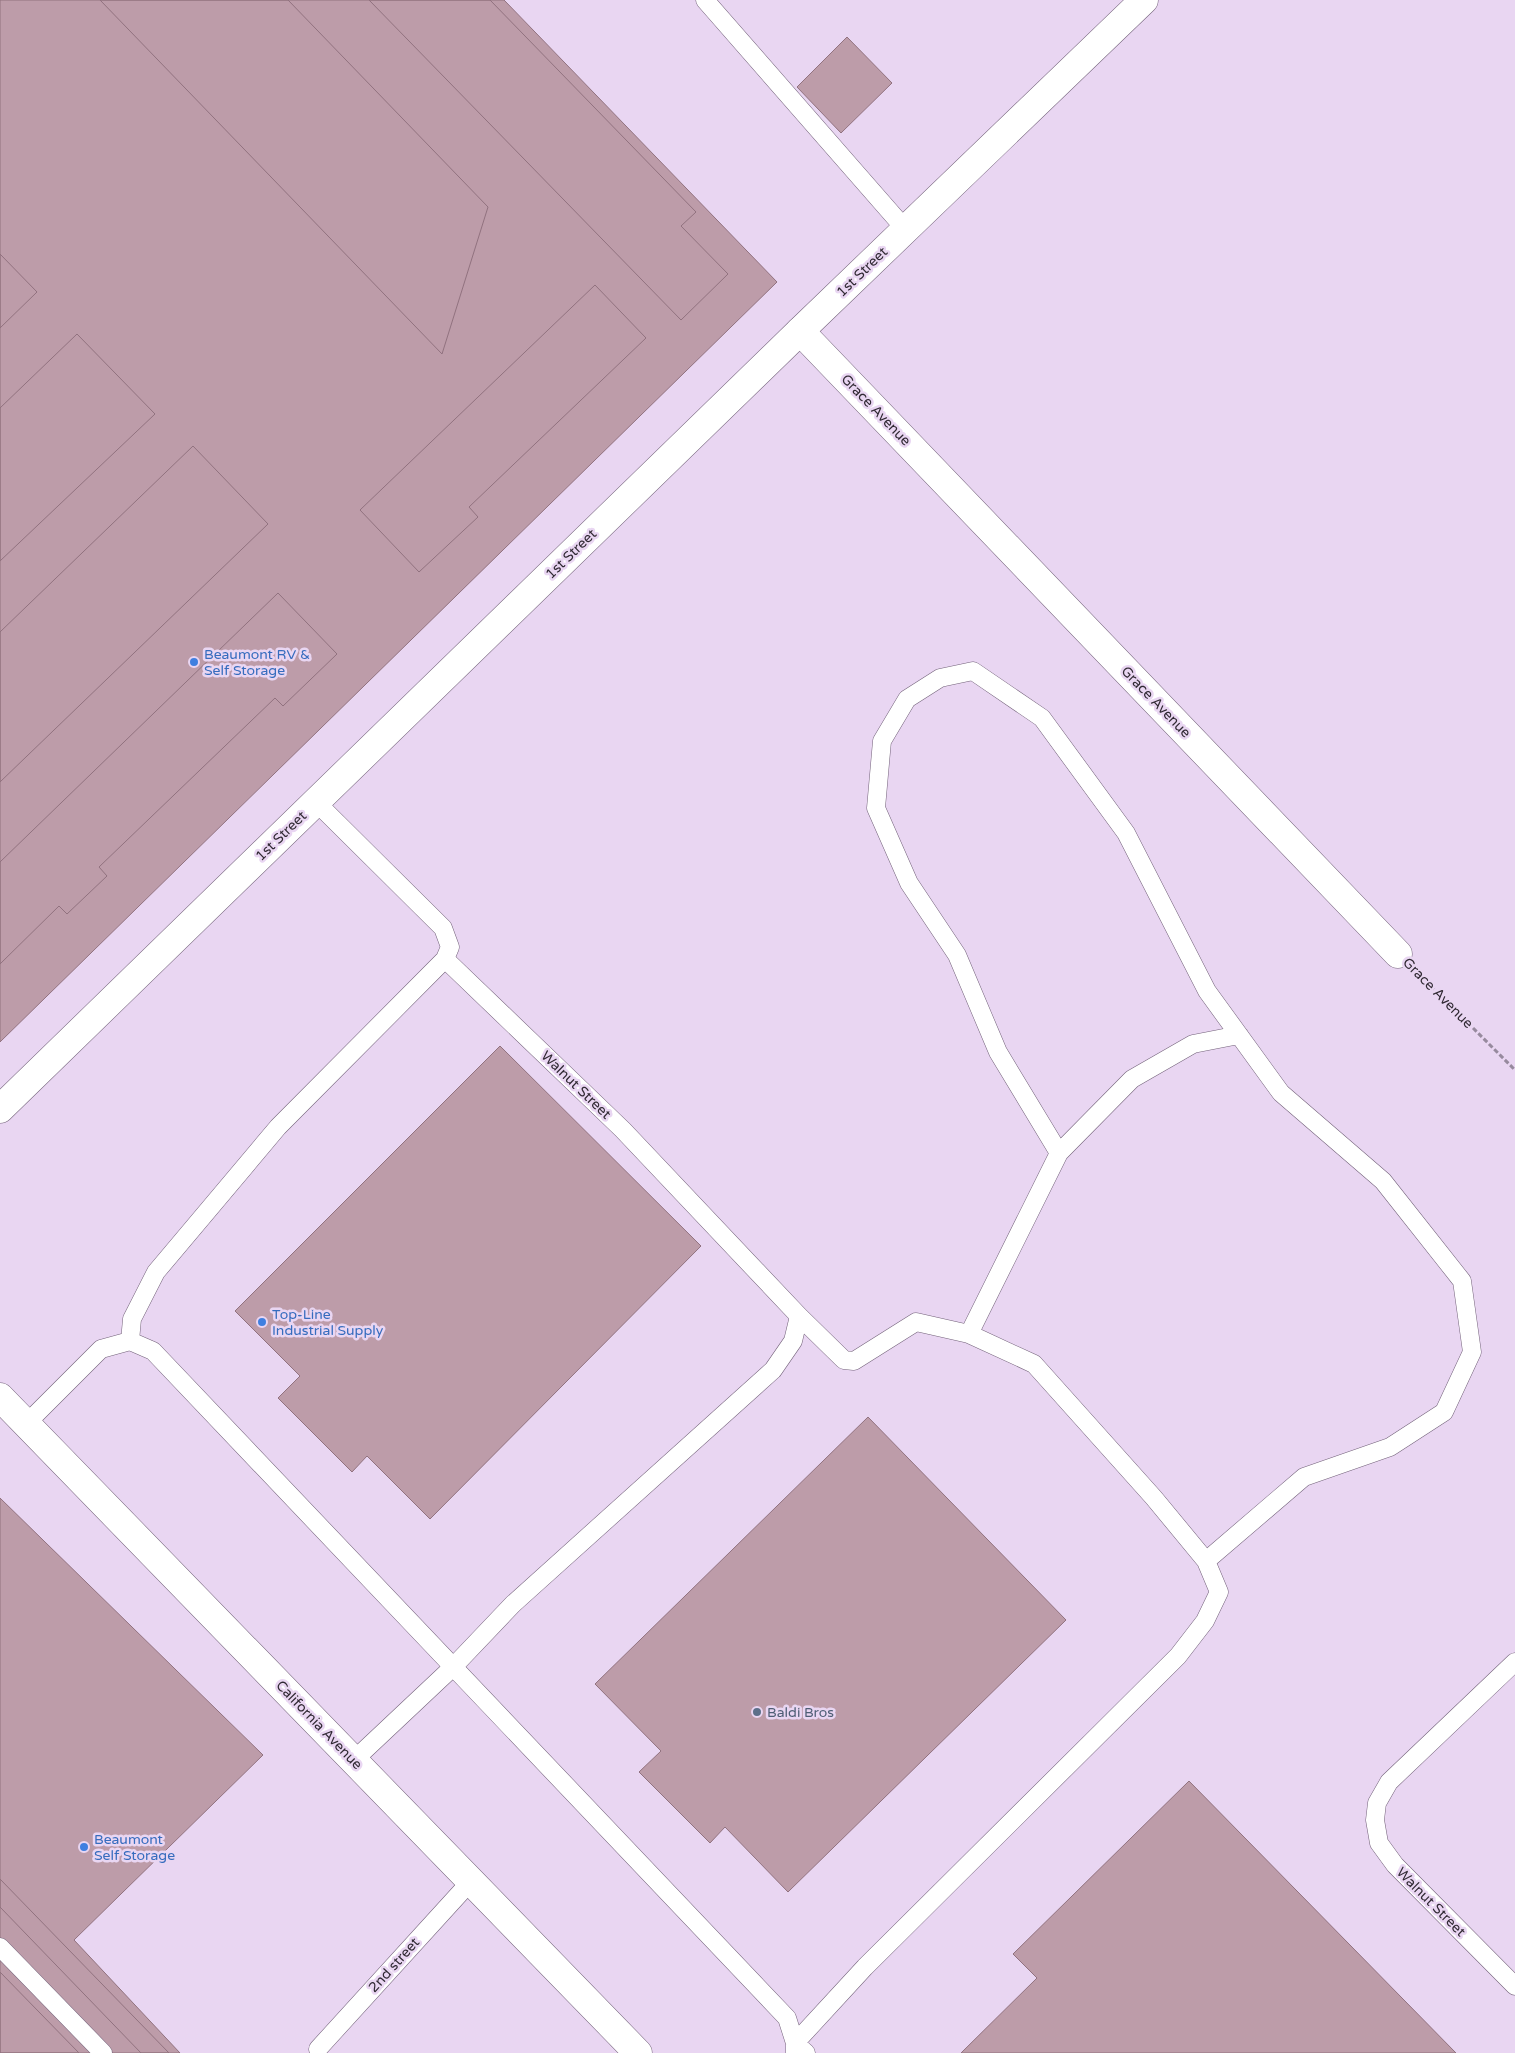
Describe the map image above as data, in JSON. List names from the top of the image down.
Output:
{
  "streets": {
    "street": ["1st Street", "Grace Avenue", "California Avenue"],
    "lane": ["Walnut Street", "2nd street"]
  },
  "crossings": [
    ["1st Street", "Grace Avenue"],
    ["California Avenue", "2nd street"]
  ],
  "places": [
    "Beaumont RV & Self Storage",
    "Top-Line Industrial Supply",
    "Baldi Bros",
    "Beaumont Self Storage"
  ]
}
